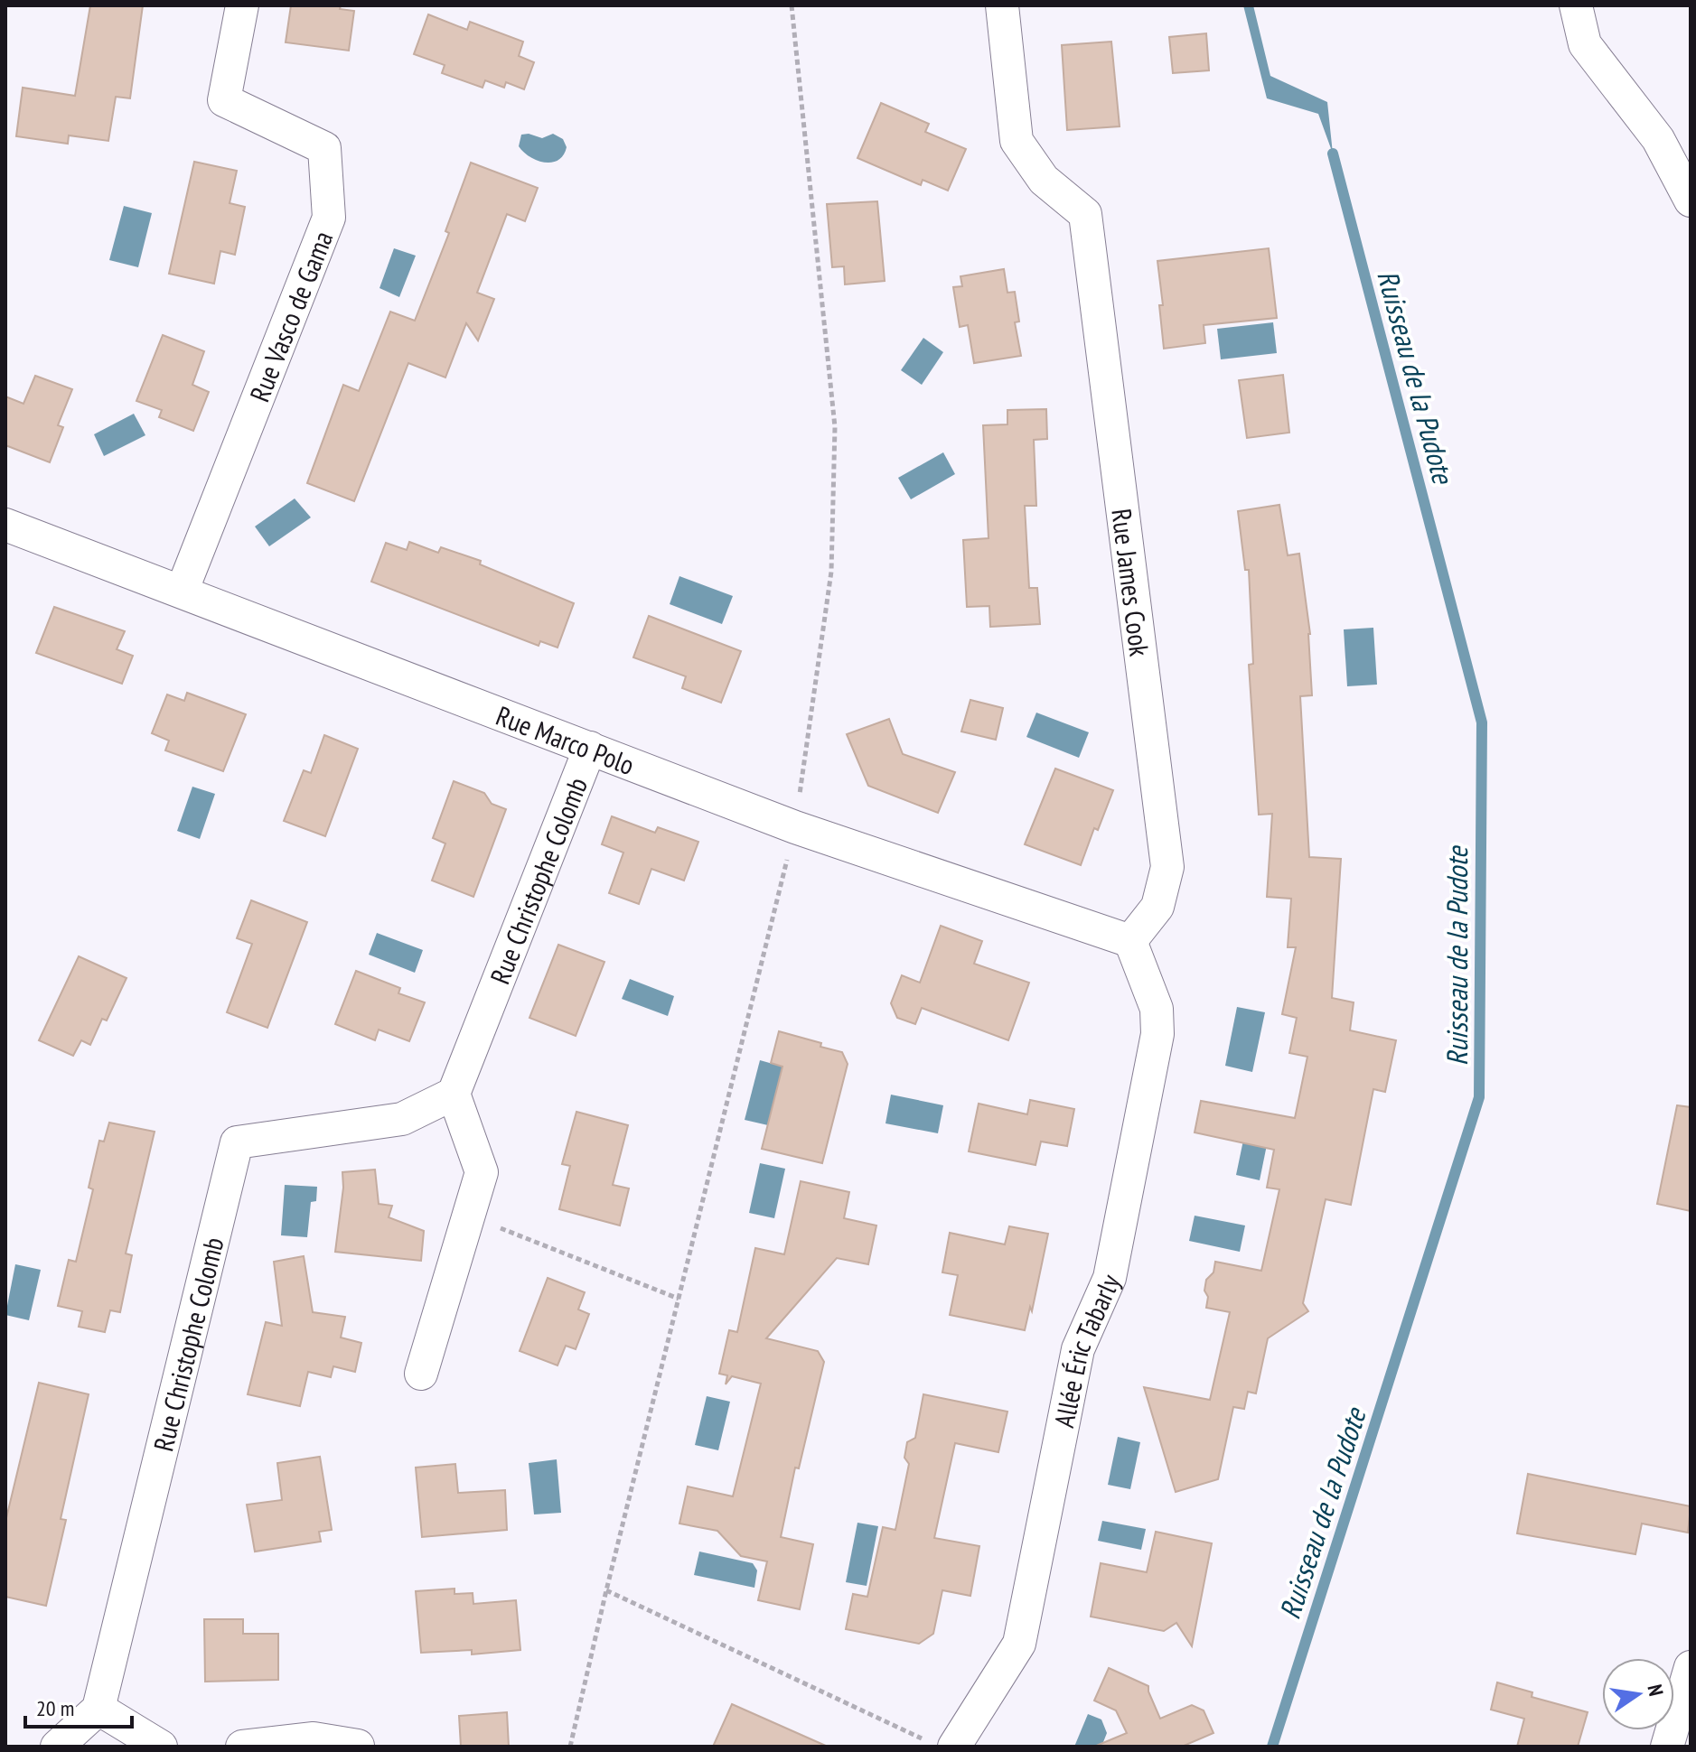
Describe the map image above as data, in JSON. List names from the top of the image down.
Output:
{
  "streets": {
    "street": [
      "Rue Vasco de Gama",
      "Rue James Cook",
      "Rue Marco Polo",
      "Rue Christophe Colomb",
      "Allée Éric Tabarly"
    ]
  },
  "crossings": [
    ["Rue Vasco de Gama", "Rue Marco Polo"],
    ["Rue James Cook", "Rue Marco Polo"],
    ["Rue James Cook", "Allée Éric Tabarly"],
    ["Rue Marco Polo", "Rue Christophe Colomb"],
    ["Rue Marco Polo", "Allée Éric Tabarly"]
  ],
  "water": ["Ruisseau de la Pudote"],
  "scale_bar": "20 m",
  "north": "right"
}
